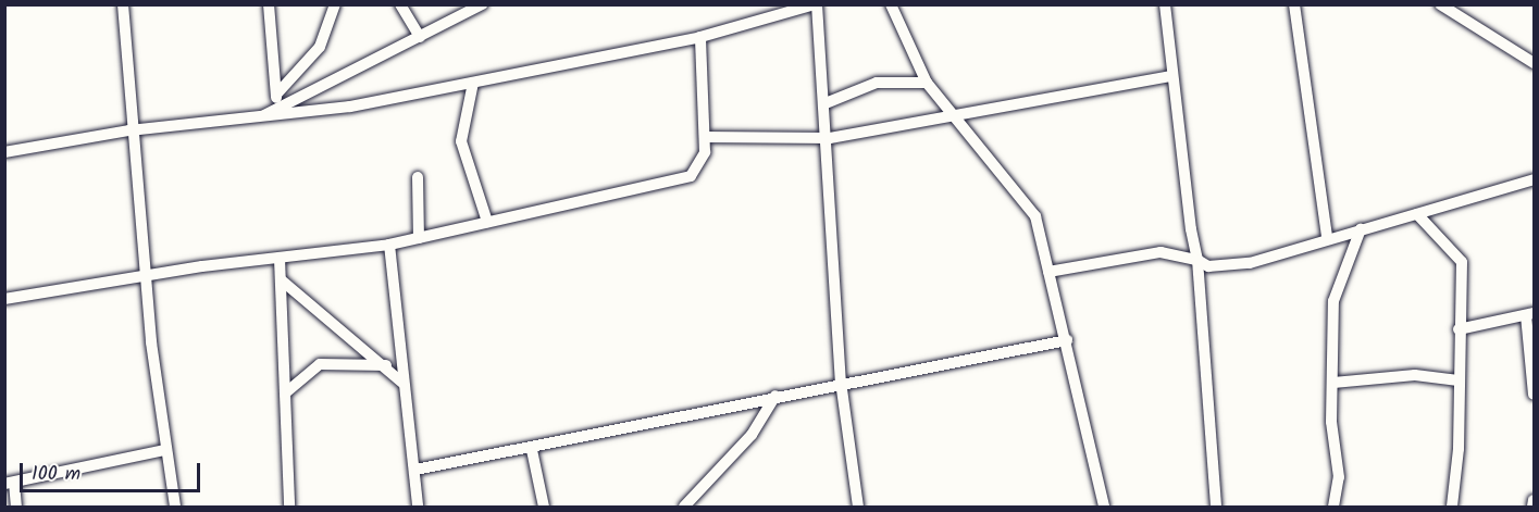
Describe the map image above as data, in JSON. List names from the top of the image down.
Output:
{
  "scale_bar": "100 m"
}
